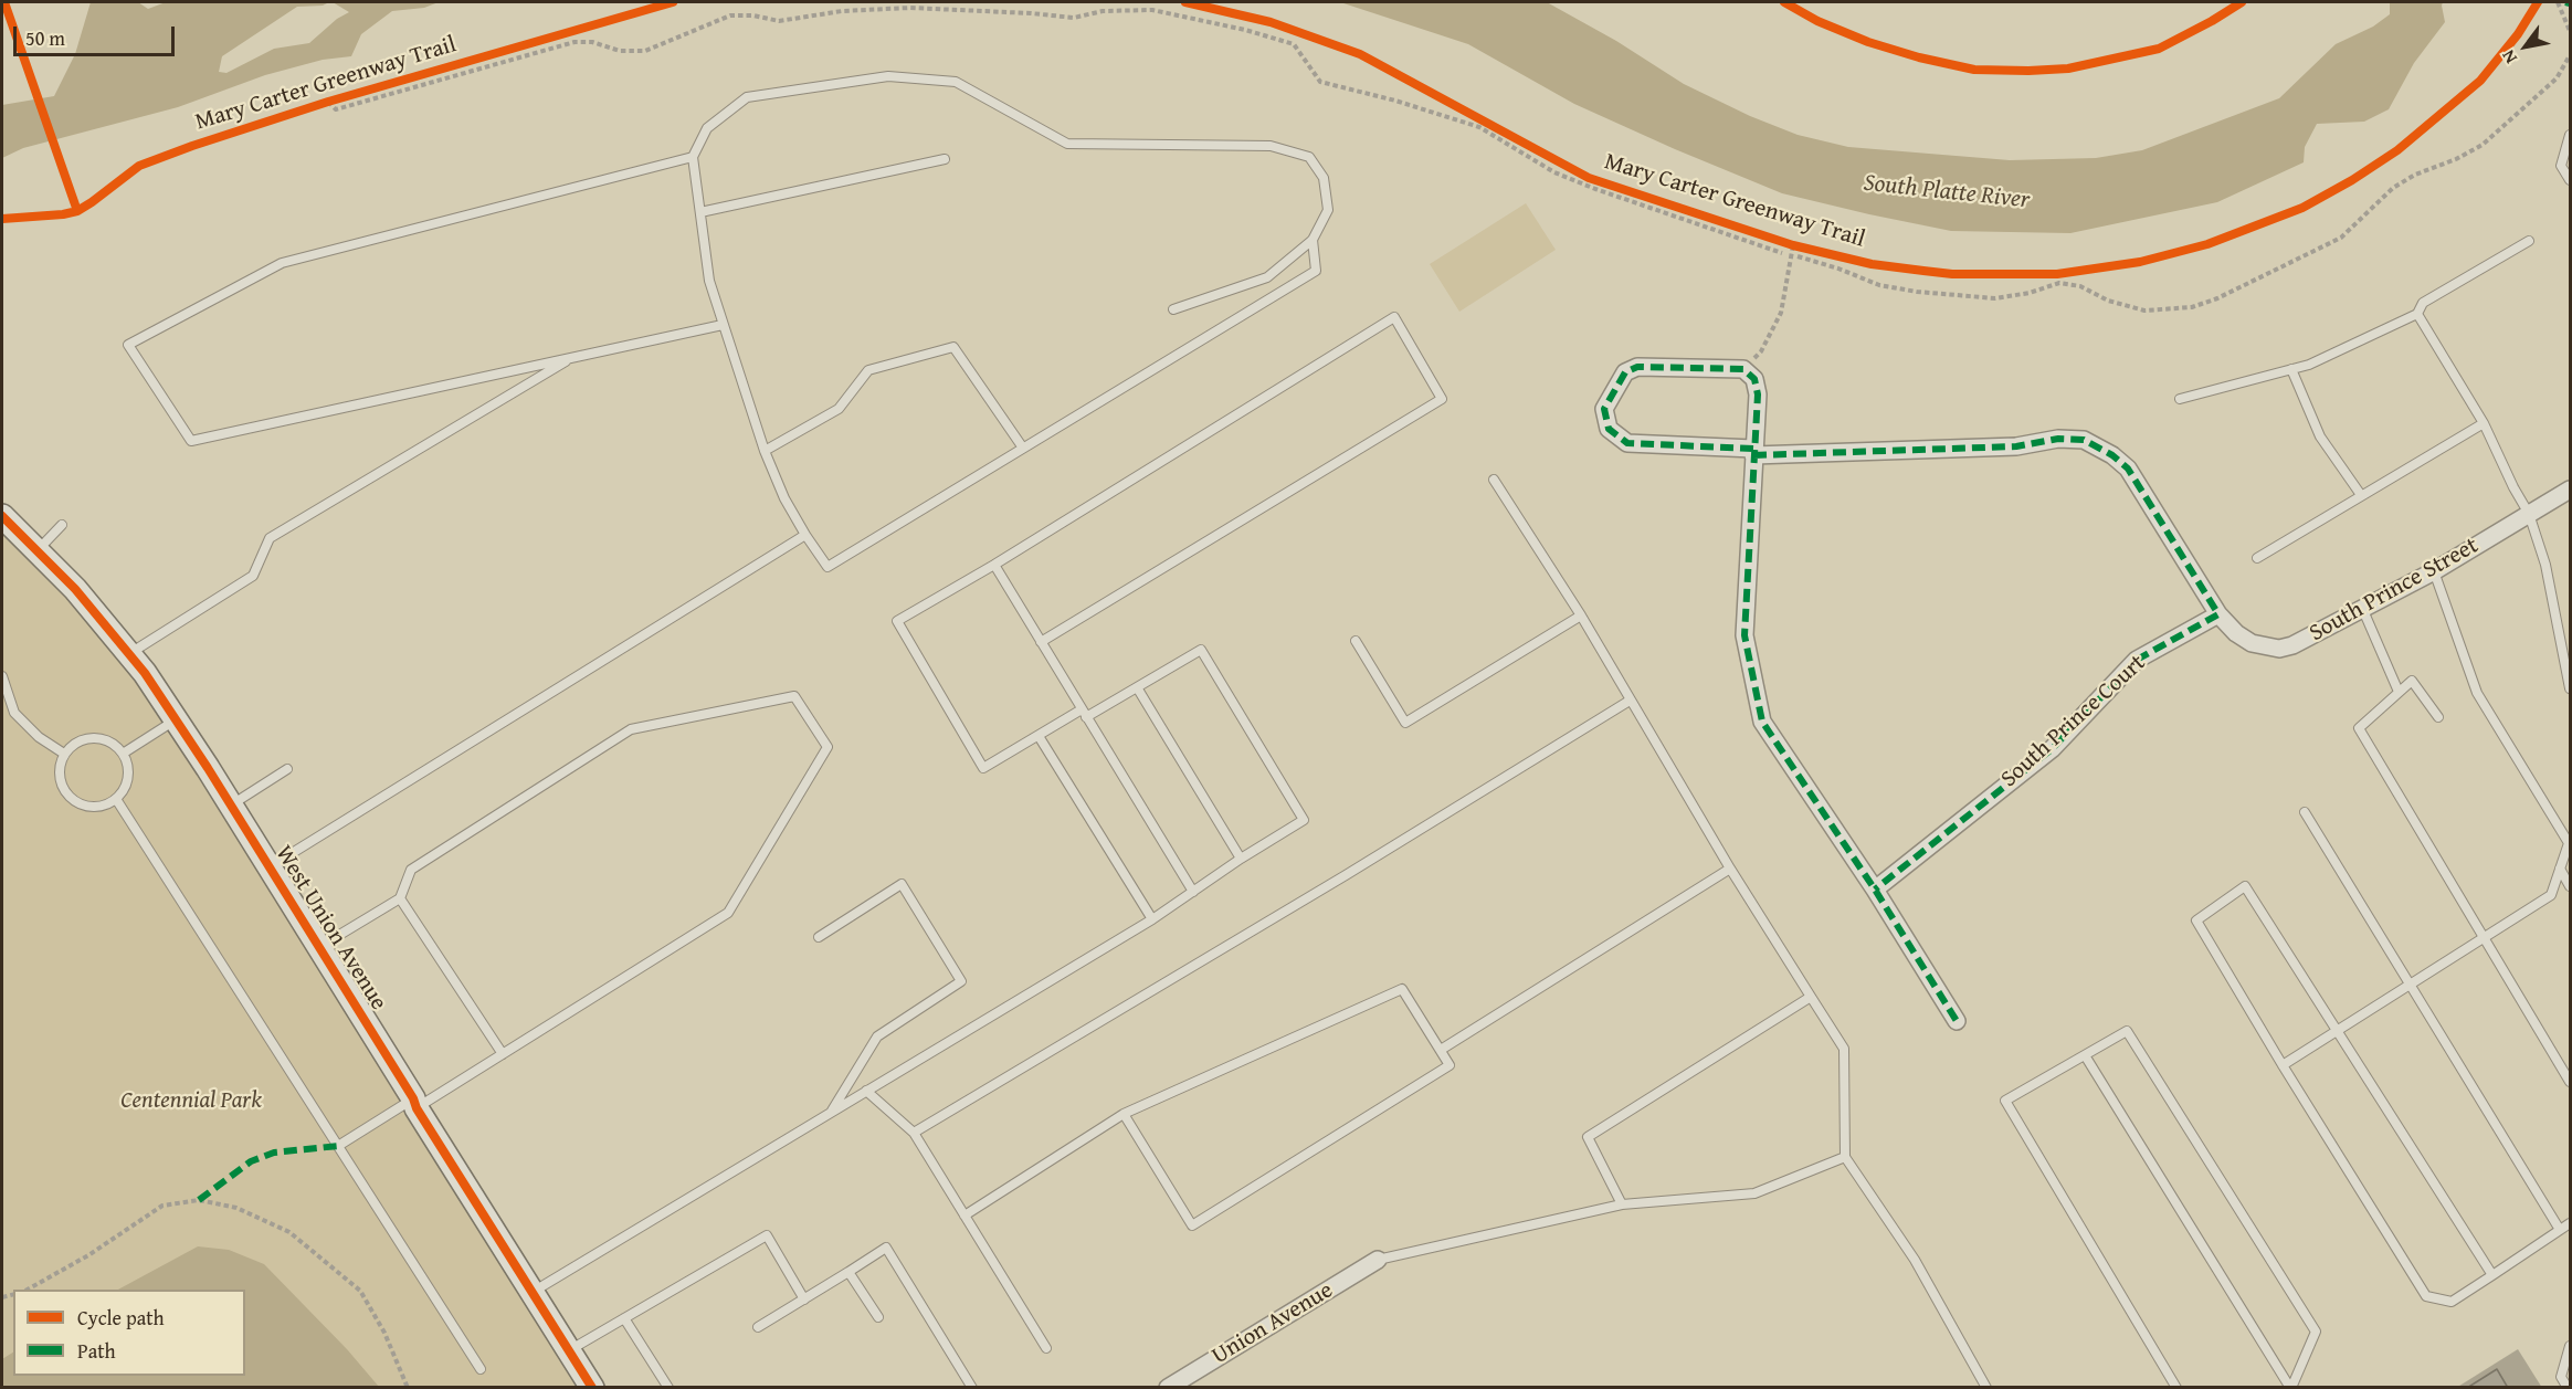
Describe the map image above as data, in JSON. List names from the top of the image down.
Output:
{
  "streets": {
    "street": [
      "South Prince Street",
      "South Prince Court",
      "West Union Avenue",
      "Union Avenue"
    ],
    "cycle path": ["Mary Carter Greenway Trail"]
  },
  "crossings": [
    ["South Prince Street", "South Prince Court"]
  ],
  "water": ["South Platte River"],
  "parks": ["Centennial Park"],
  "legend": ["Cycle path", "Path"],
  "scale_bar": "50 m",
  "north": "bottom left"
}
